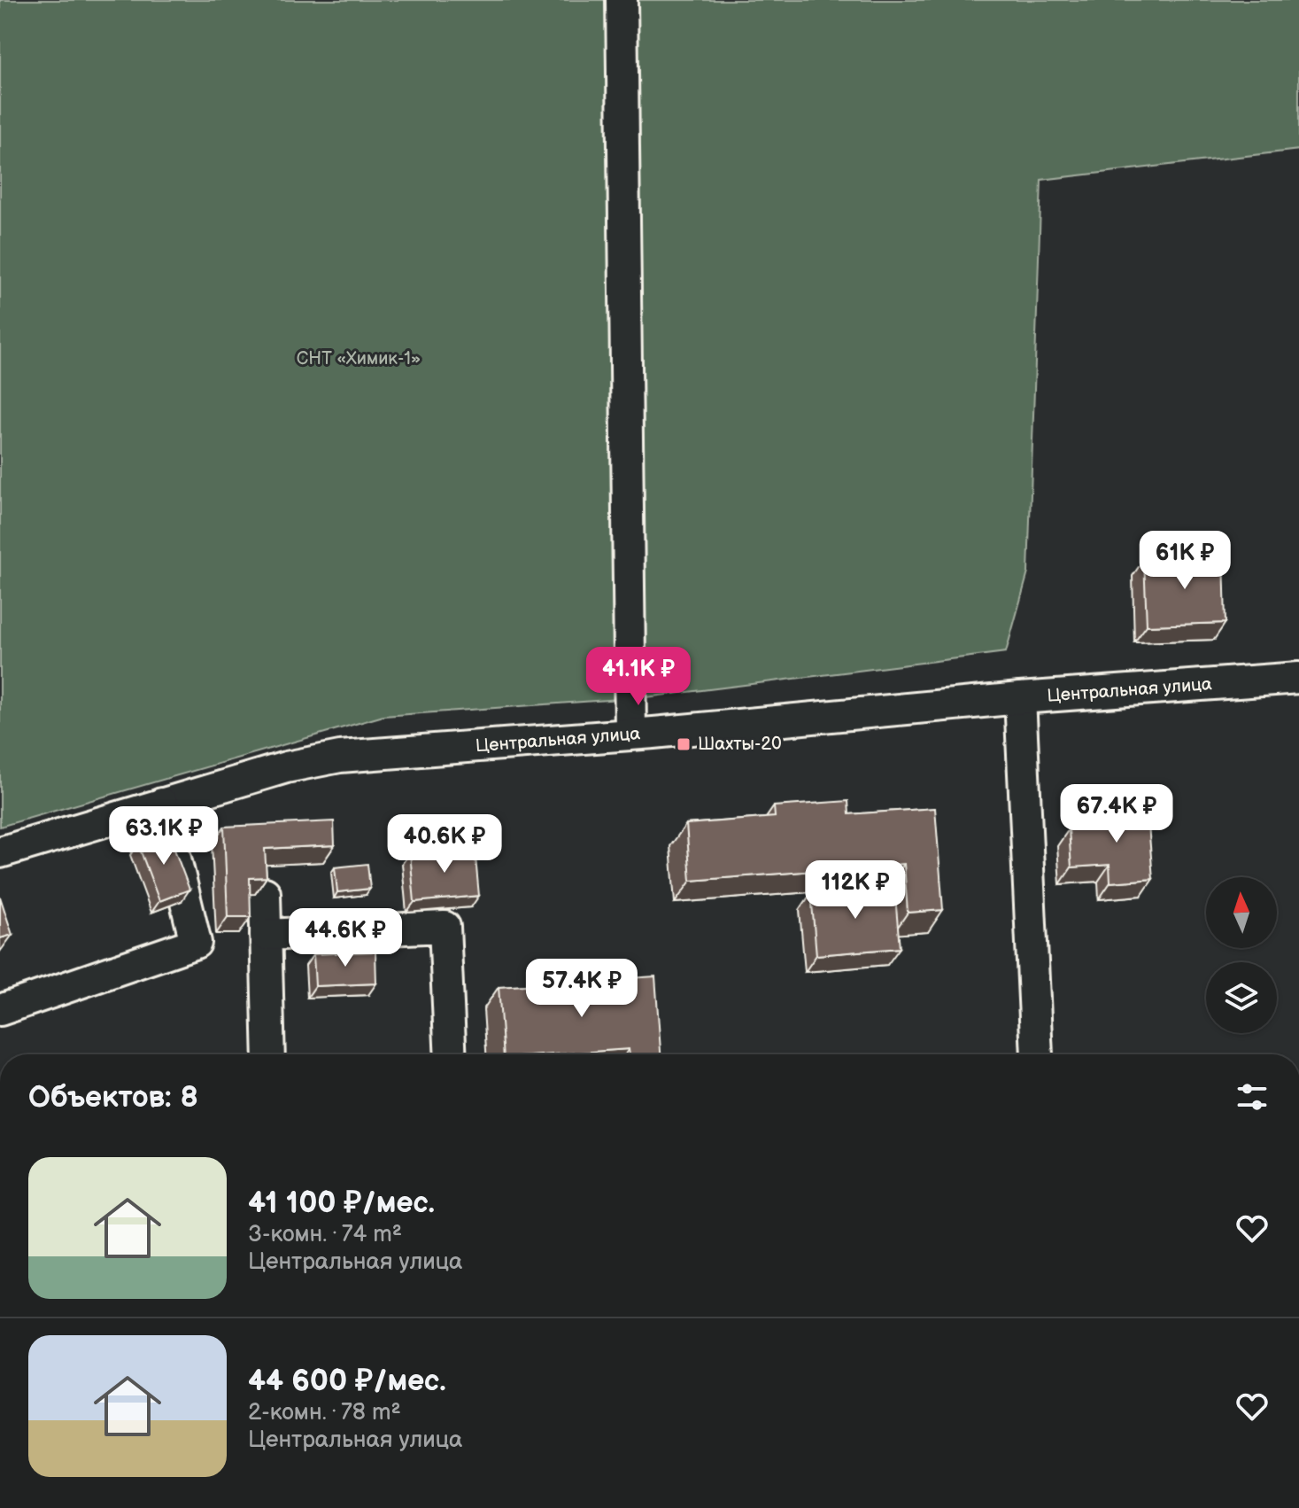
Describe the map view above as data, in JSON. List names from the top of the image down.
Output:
{
  "streets": {
    "street": ["Центральная улица"]
  },
  "parks": ["СНТ «Химик-1»"],
  "places": {
    "transit": ["Шахты-20"]
  },
  "north": "top",
  "page": {
    "price": [
      "61K ₽",
      "41.1K ₽",
      "67.4K ₽",
      "63.1K ₽",
      "40.6K ₽",
      "112K ₽",
      "44.6K ₽",
      "57.4K ₽"
    ],
    "heading": "Объектов: 8",
    "list": [
      {
        "name": "41 100 ₽/мес.",
        "note": "3-комн. · 74 m² · Центральная улица"
      },
      {
        "name": "44 600 ₽/мес.",
        "note": "2-комн. · 78 m² · Центральная улица"
      }
    ]
  }
}
